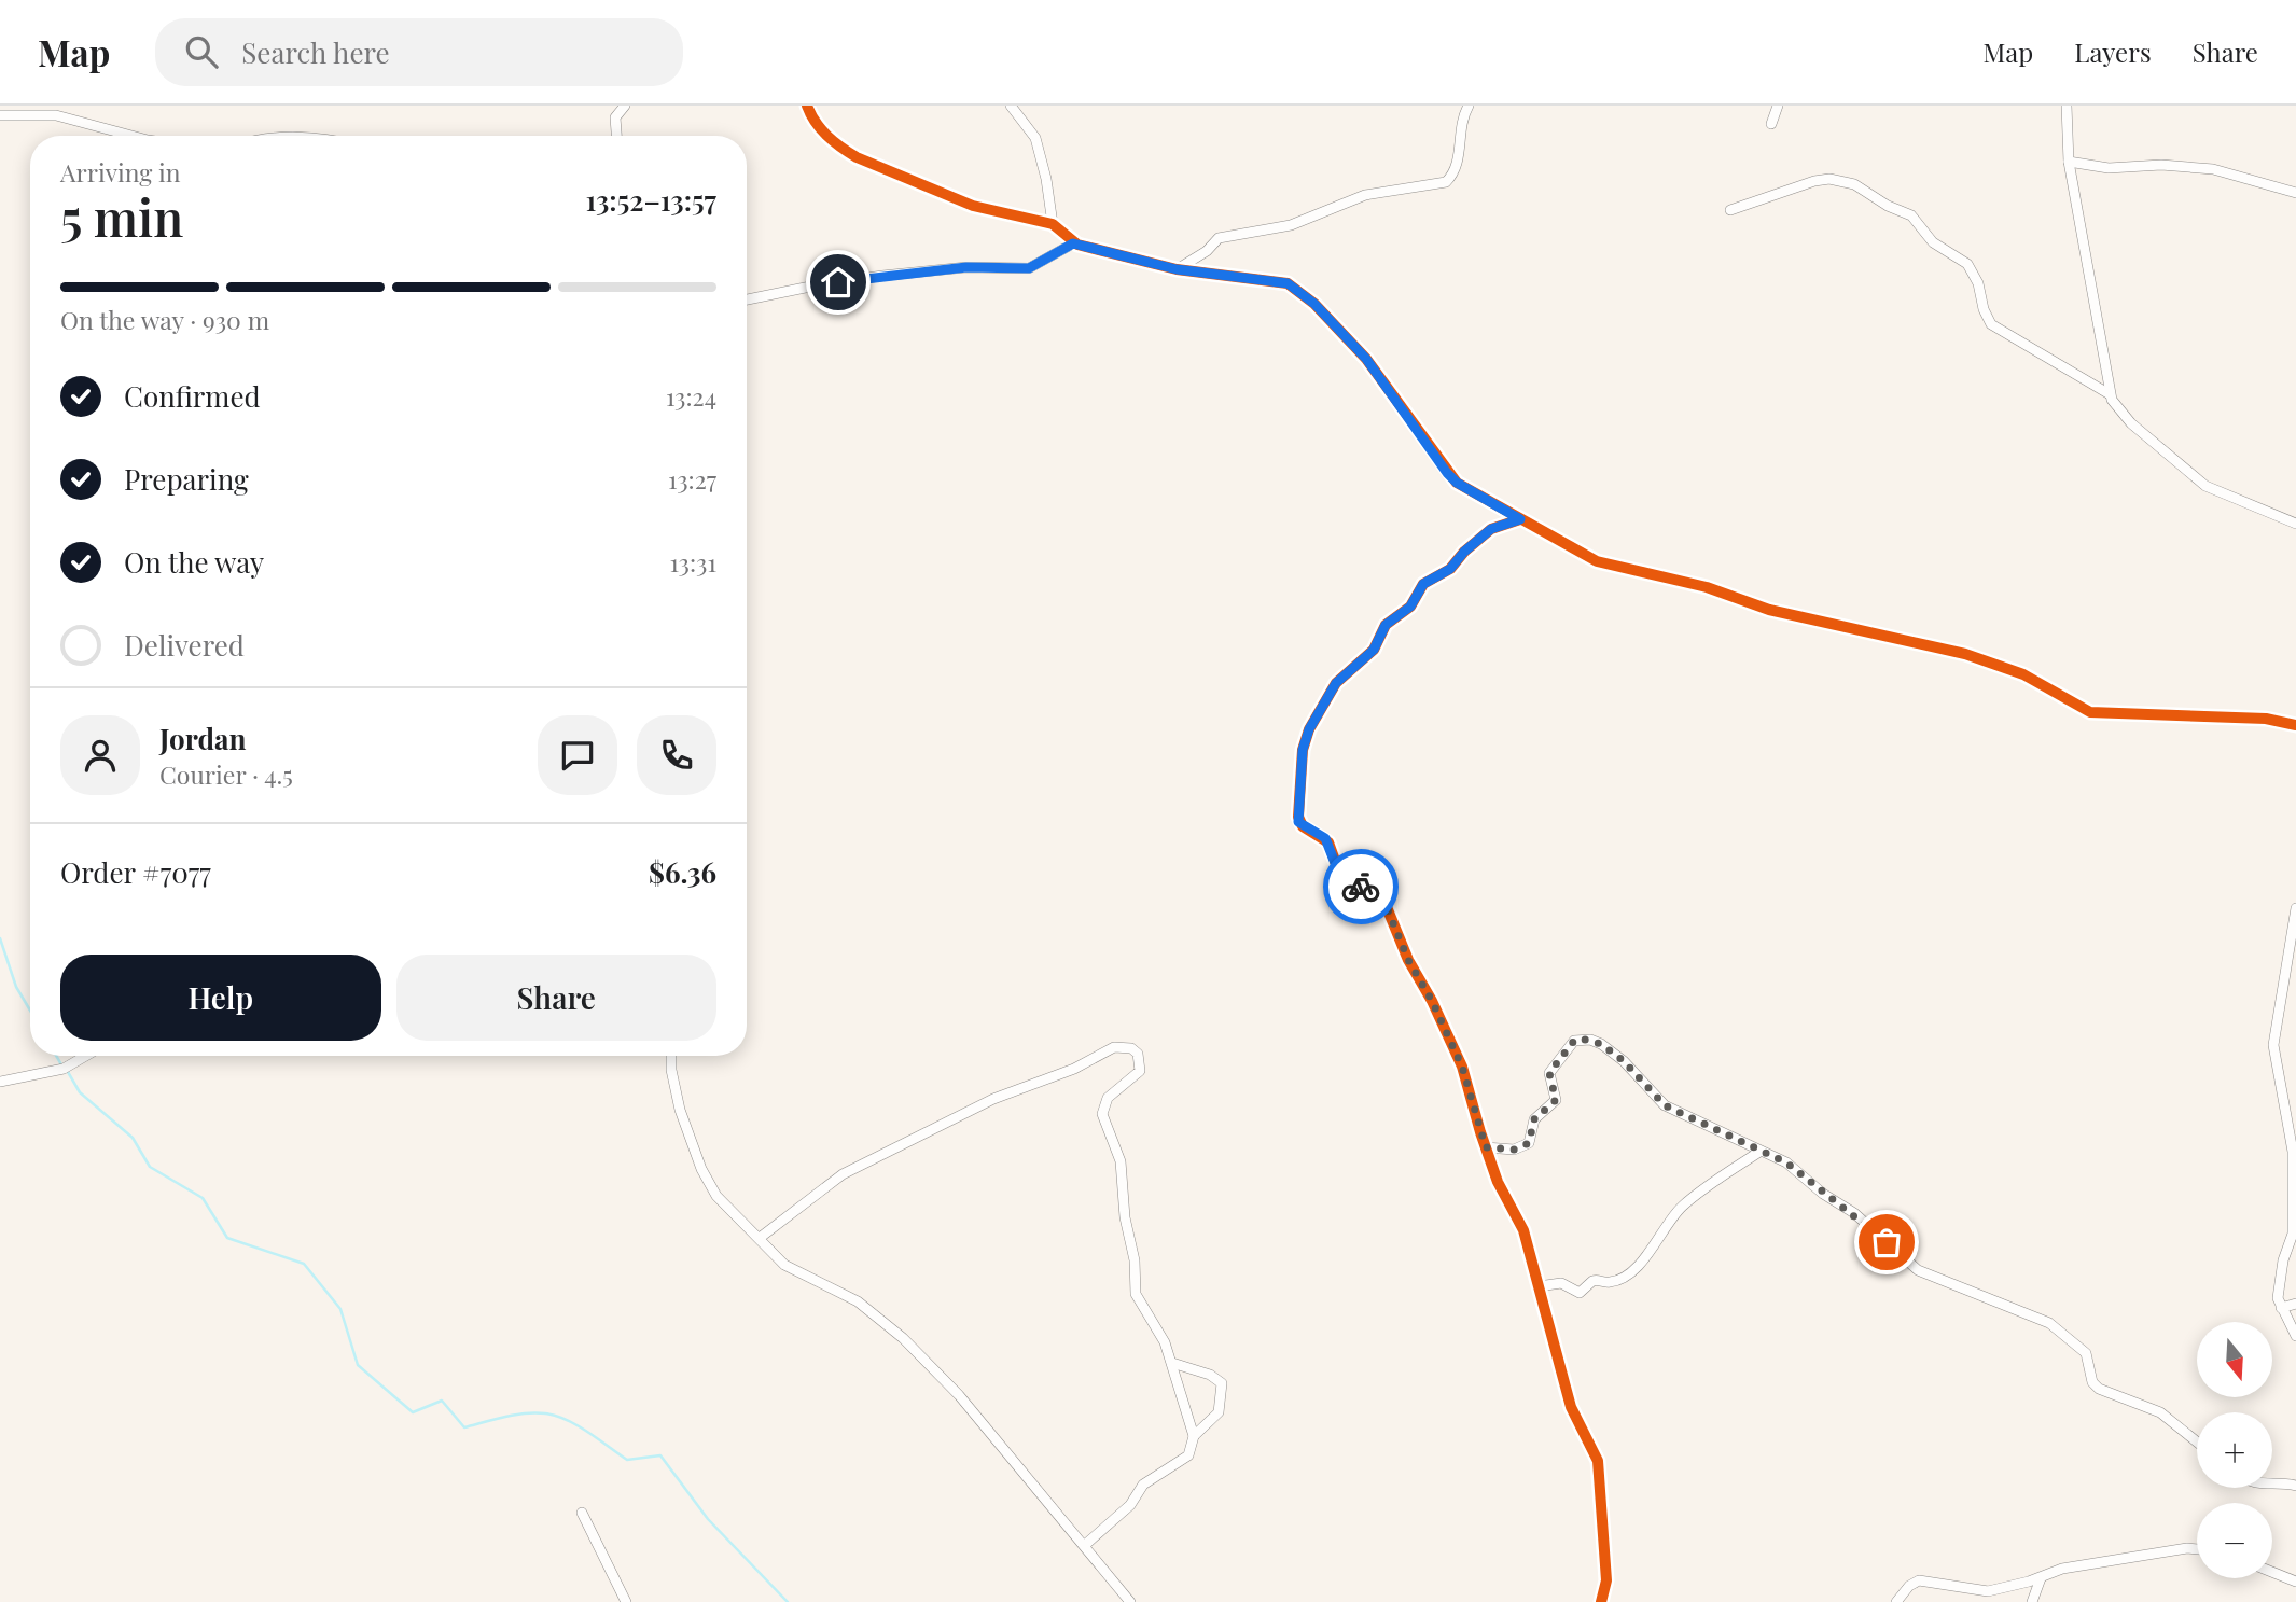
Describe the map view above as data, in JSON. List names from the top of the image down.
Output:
{
  "north": "bottom",
  "page": {
    "header": "Map",
    "search": "Search here",
    "nav": ["Map", "Layers", "Share"],
    "heading": ["5 min", "Arriving in", "13:52–13:57"],
    "panel": [
      "Jordan",
      "Courier · 4.5",
      "Order #7077",
      "$6.36"
    ],
    "bar": "On the way · 930 m",
    "list": [
      ["Confirmed", "13:24"],
      ["Preparing", "13:27"],
      ["On the way", "13:31"],
      "Delivered"
    ],
    "buttons": ["Help", "Share"],
    "map_buttons": ["+", "−"]
  }
}
